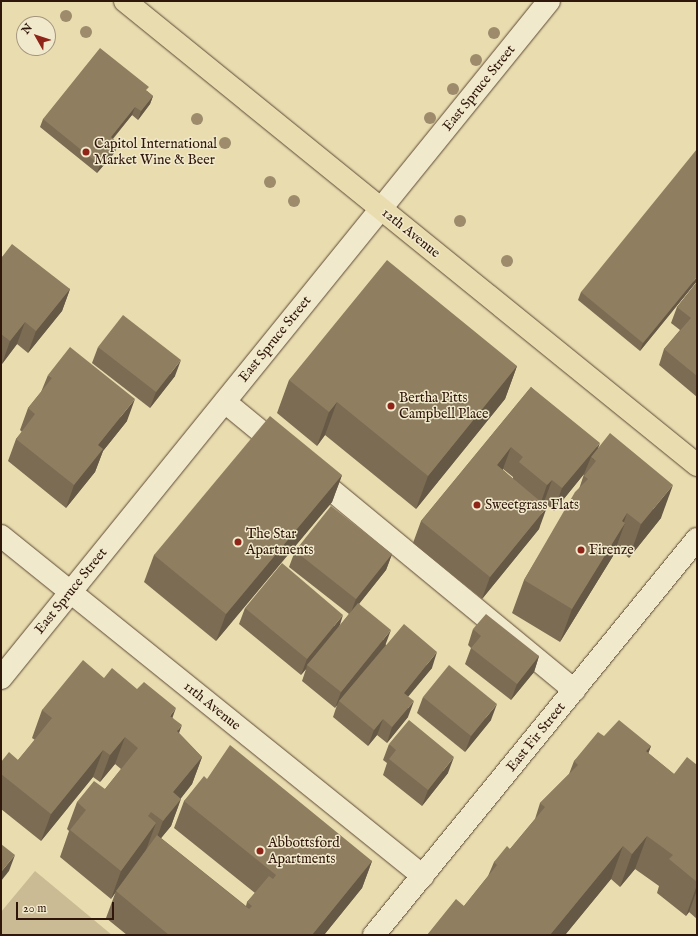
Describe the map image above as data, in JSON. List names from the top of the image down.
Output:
{
  "streets": {
    "main road": ["12th Avenue"],
    "street": ["East Spruce Street", "11th Avenue", "East Fir Street"]
  },
  "crossings": [
    ["East Spruce Street", "12th Avenue"],
    ["East Spruce Street", "11th Avenue"],
    ["11th Avenue", "East Fir Street"]
  ],
  "places": [
    "Capitol International Market Wine & Beer",
    "Bertha Pitts Campbell Place",
    "Sweetgrass Flats",
    "The Star Apartments",
    "Firenze",
    "Abbottsford Apartments"
  ],
  "scale_bar": "20 m",
  "north": "top left"
}
